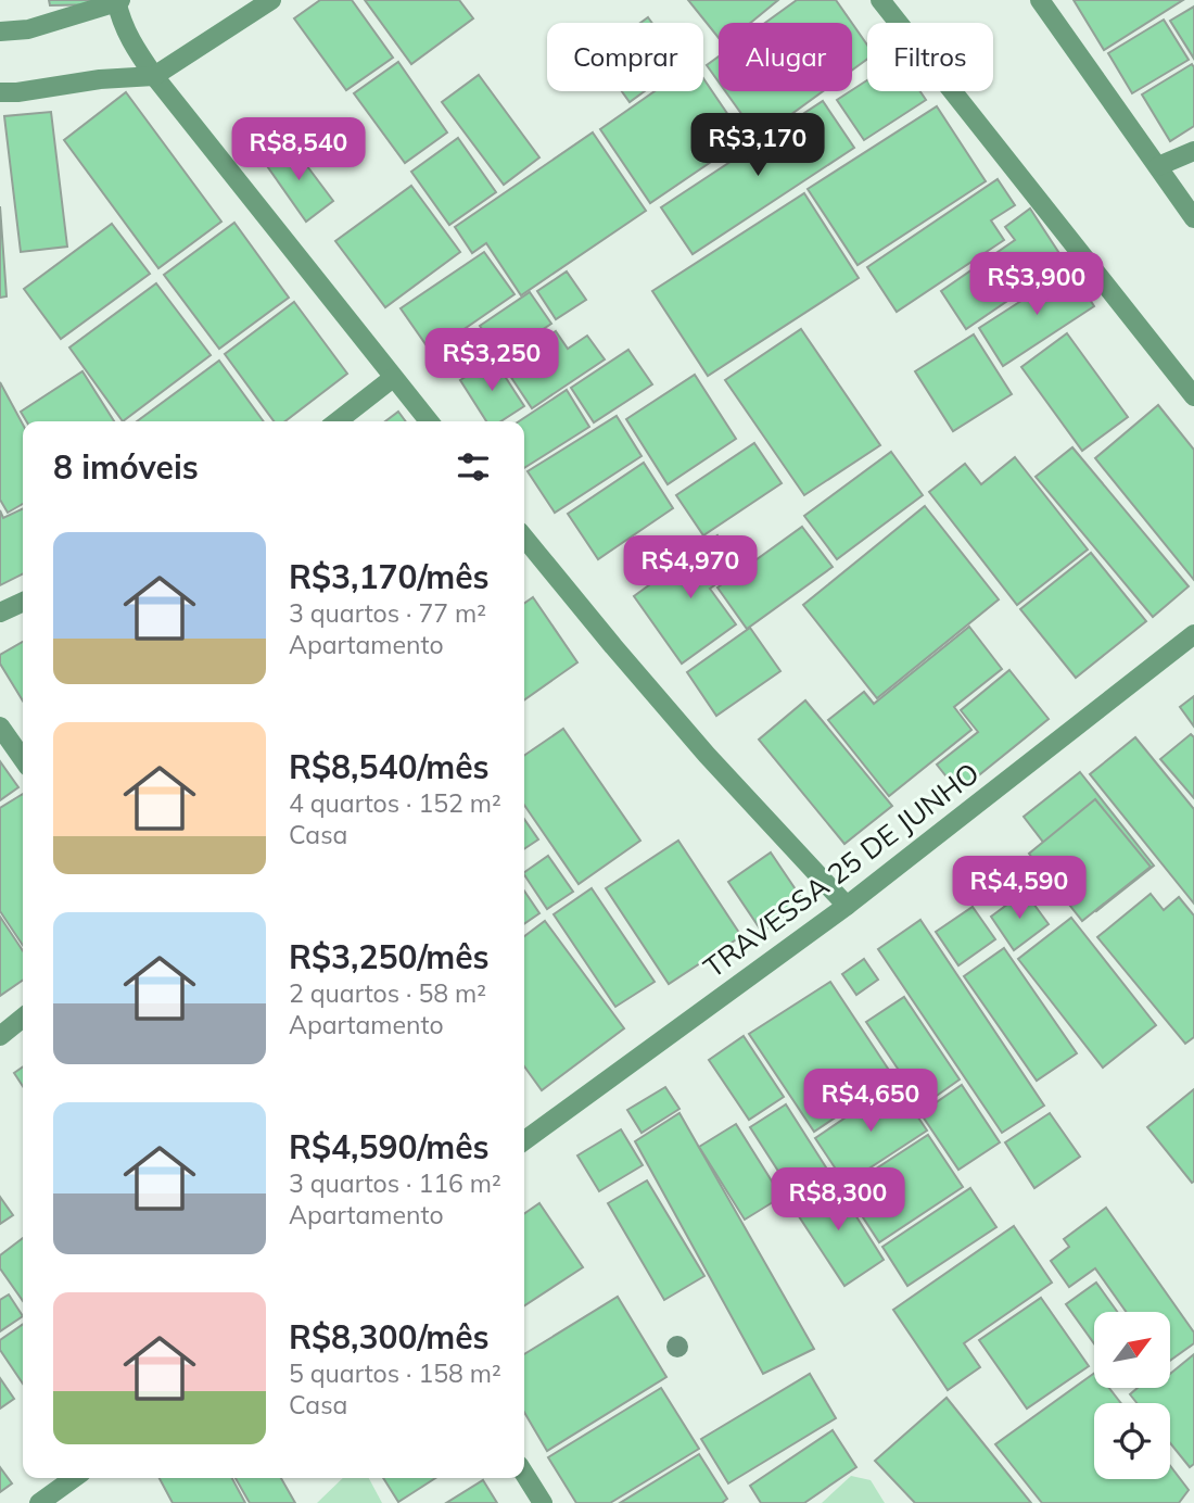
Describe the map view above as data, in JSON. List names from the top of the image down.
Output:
{
  "streets": {
    "street": ["TRAVESSA 25 DE JUNHO"]
  },
  "north": "top right",
  "page": {
    "chip": ["Comprar", "Alugar", "Filtros"],
    "price": [
      "R$3,170",
      "R$8,540",
      "R$3,900",
      "R$3,250",
      "R$4,970",
      "R$4,590",
      "R$4,650",
      "R$8,300"
    ],
    "heading": "8 imóveis",
    "list": [
      {
        "name": "R$3,170/mês",
        "note": "3 quartos · 77 m² · Apartamento"
      },
      {
        "name": "R$8,540/mês",
        "note": "4 quartos · 152 m² · Casa"
      },
      {
        "name": "R$3,250/mês",
        "note": "2 quartos · 58 m² · Apartamento"
      },
      {
        "name": "R$4,590/mês",
        "note": "3 quartos · 116 m² · Apartamento"
      },
      {
        "name": "R$8,300/mês",
        "note": "5 quartos · 158 m² · Casa"
      }
    ]
  }
}
